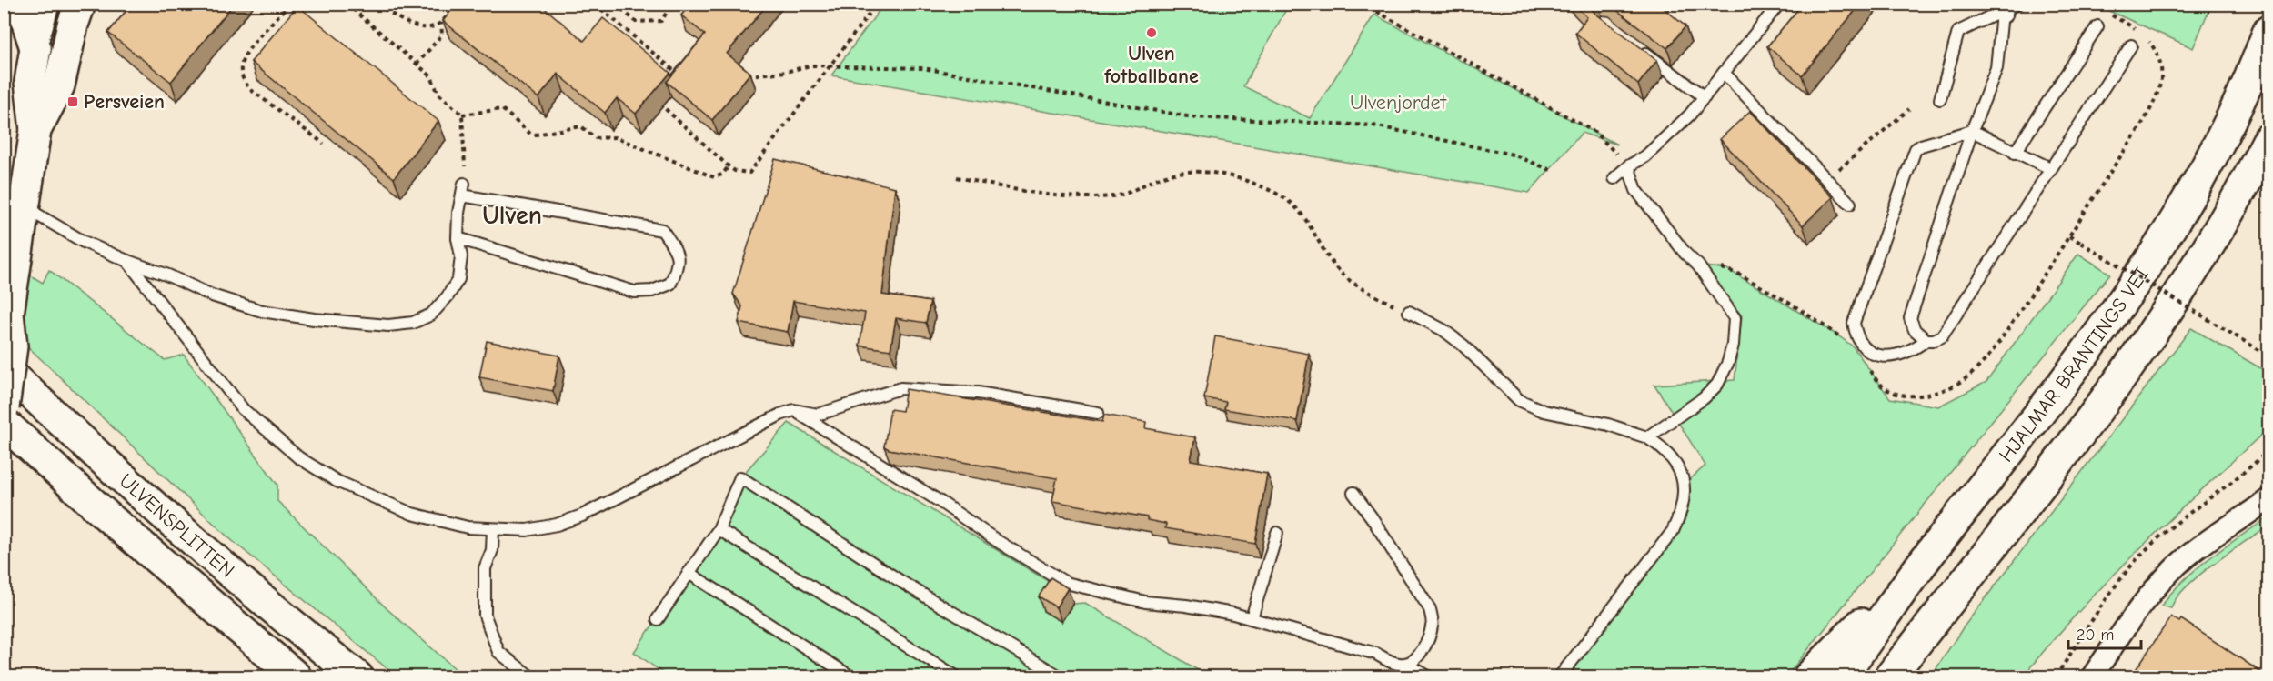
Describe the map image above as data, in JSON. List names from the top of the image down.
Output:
{
  "streets": {
    "main road": ["HJALMAR BRANTINGS VEI", "ULVENSPLITTEN"]
  },
  "districts": ["Ulven"],
  "parks": ["Ulvenjordet"],
  "places": {
    "other": ["Ulven fotballbane"],
    "transit": ["Persveien"]
  },
  "scale_bar": "20 m"
}
